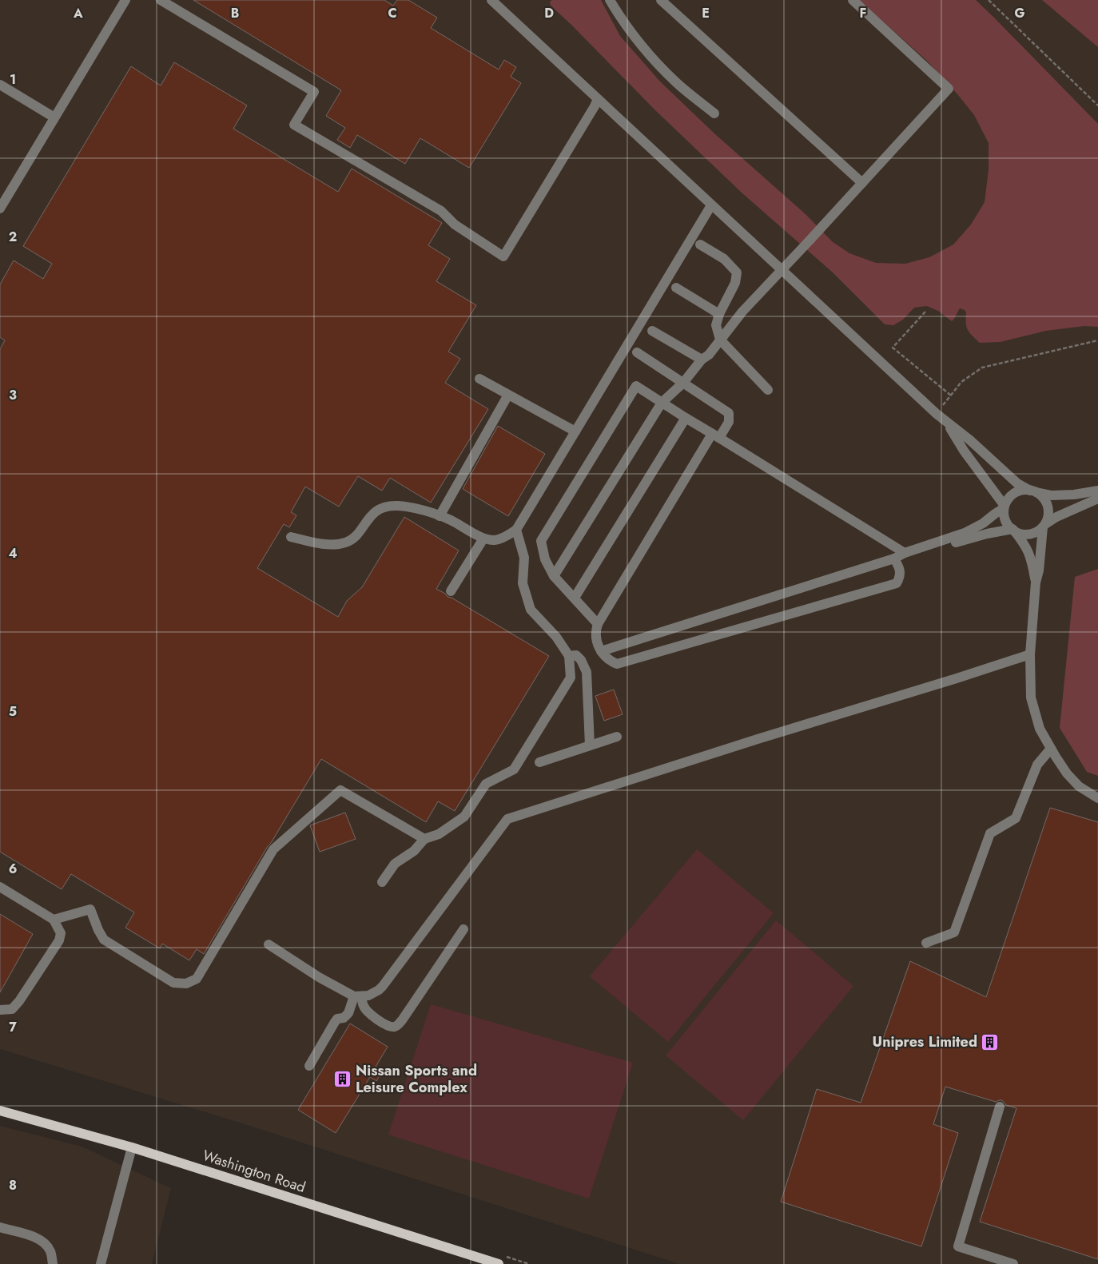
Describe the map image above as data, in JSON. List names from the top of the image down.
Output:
{
  "streets": {
    "main road": ["Washington Road"]
  },
  "places": {
    "building": ["Unipres Limited", "Nissan Sports and Leisure Complex"]
  },
  "grid": {
    "columns": [
      "A",
      "B",
      "C",
      "D",
      "E",
      "F",
      "G"
    ],
    "rows": [
      "1",
      "2",
      "3",
      "4",
      "5",
      "6",
      "7",
      "8"
    ]
  }
}
